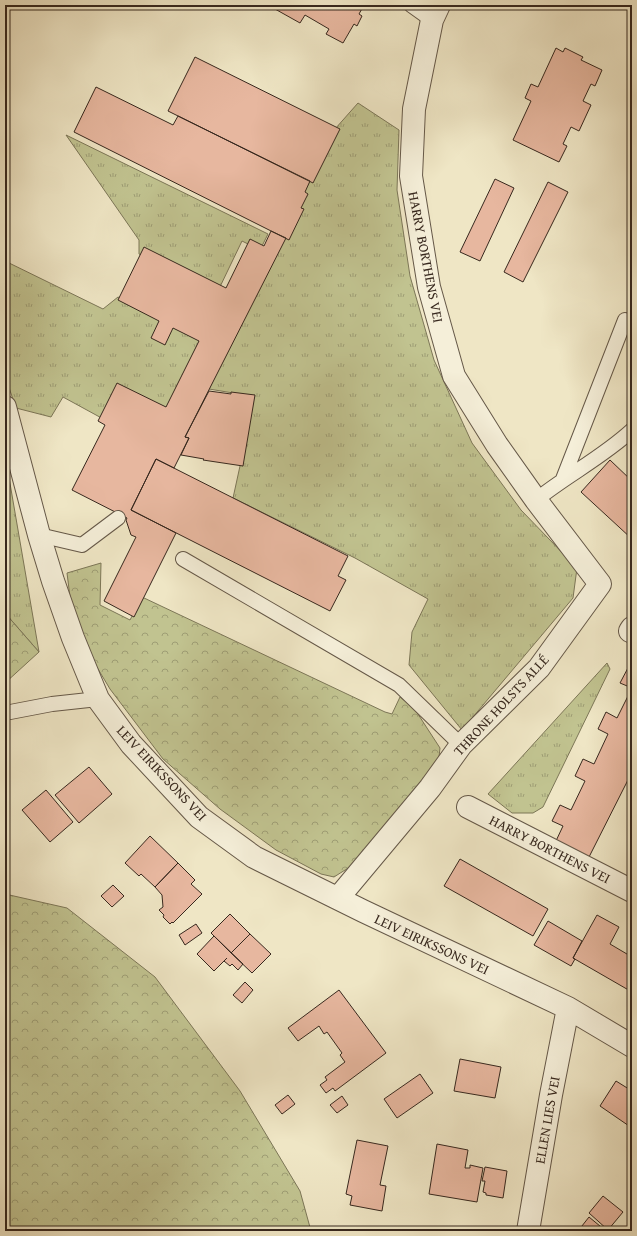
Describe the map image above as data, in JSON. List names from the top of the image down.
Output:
{
  "streets": {
    "street": [
      "HARRY BORTHENS VEI",
      "THRONE HOLSTS ALLÉ",
      "LEIV EIRIKSSONS VEI",
      "ELLEN LIES VEI"
    ]
  },
  "crossings": [
    ["HARRY BORTHENS VEI", "THRONE HOLSTS ALLÉ"],
    ["THRONE HOLSTS ALLÉ", "LEIV EIRIKSSONS VEI"],
    ["LEIV EIRIKSSONS VEI", "ELLEN LIES VEI"]
  ]
}
